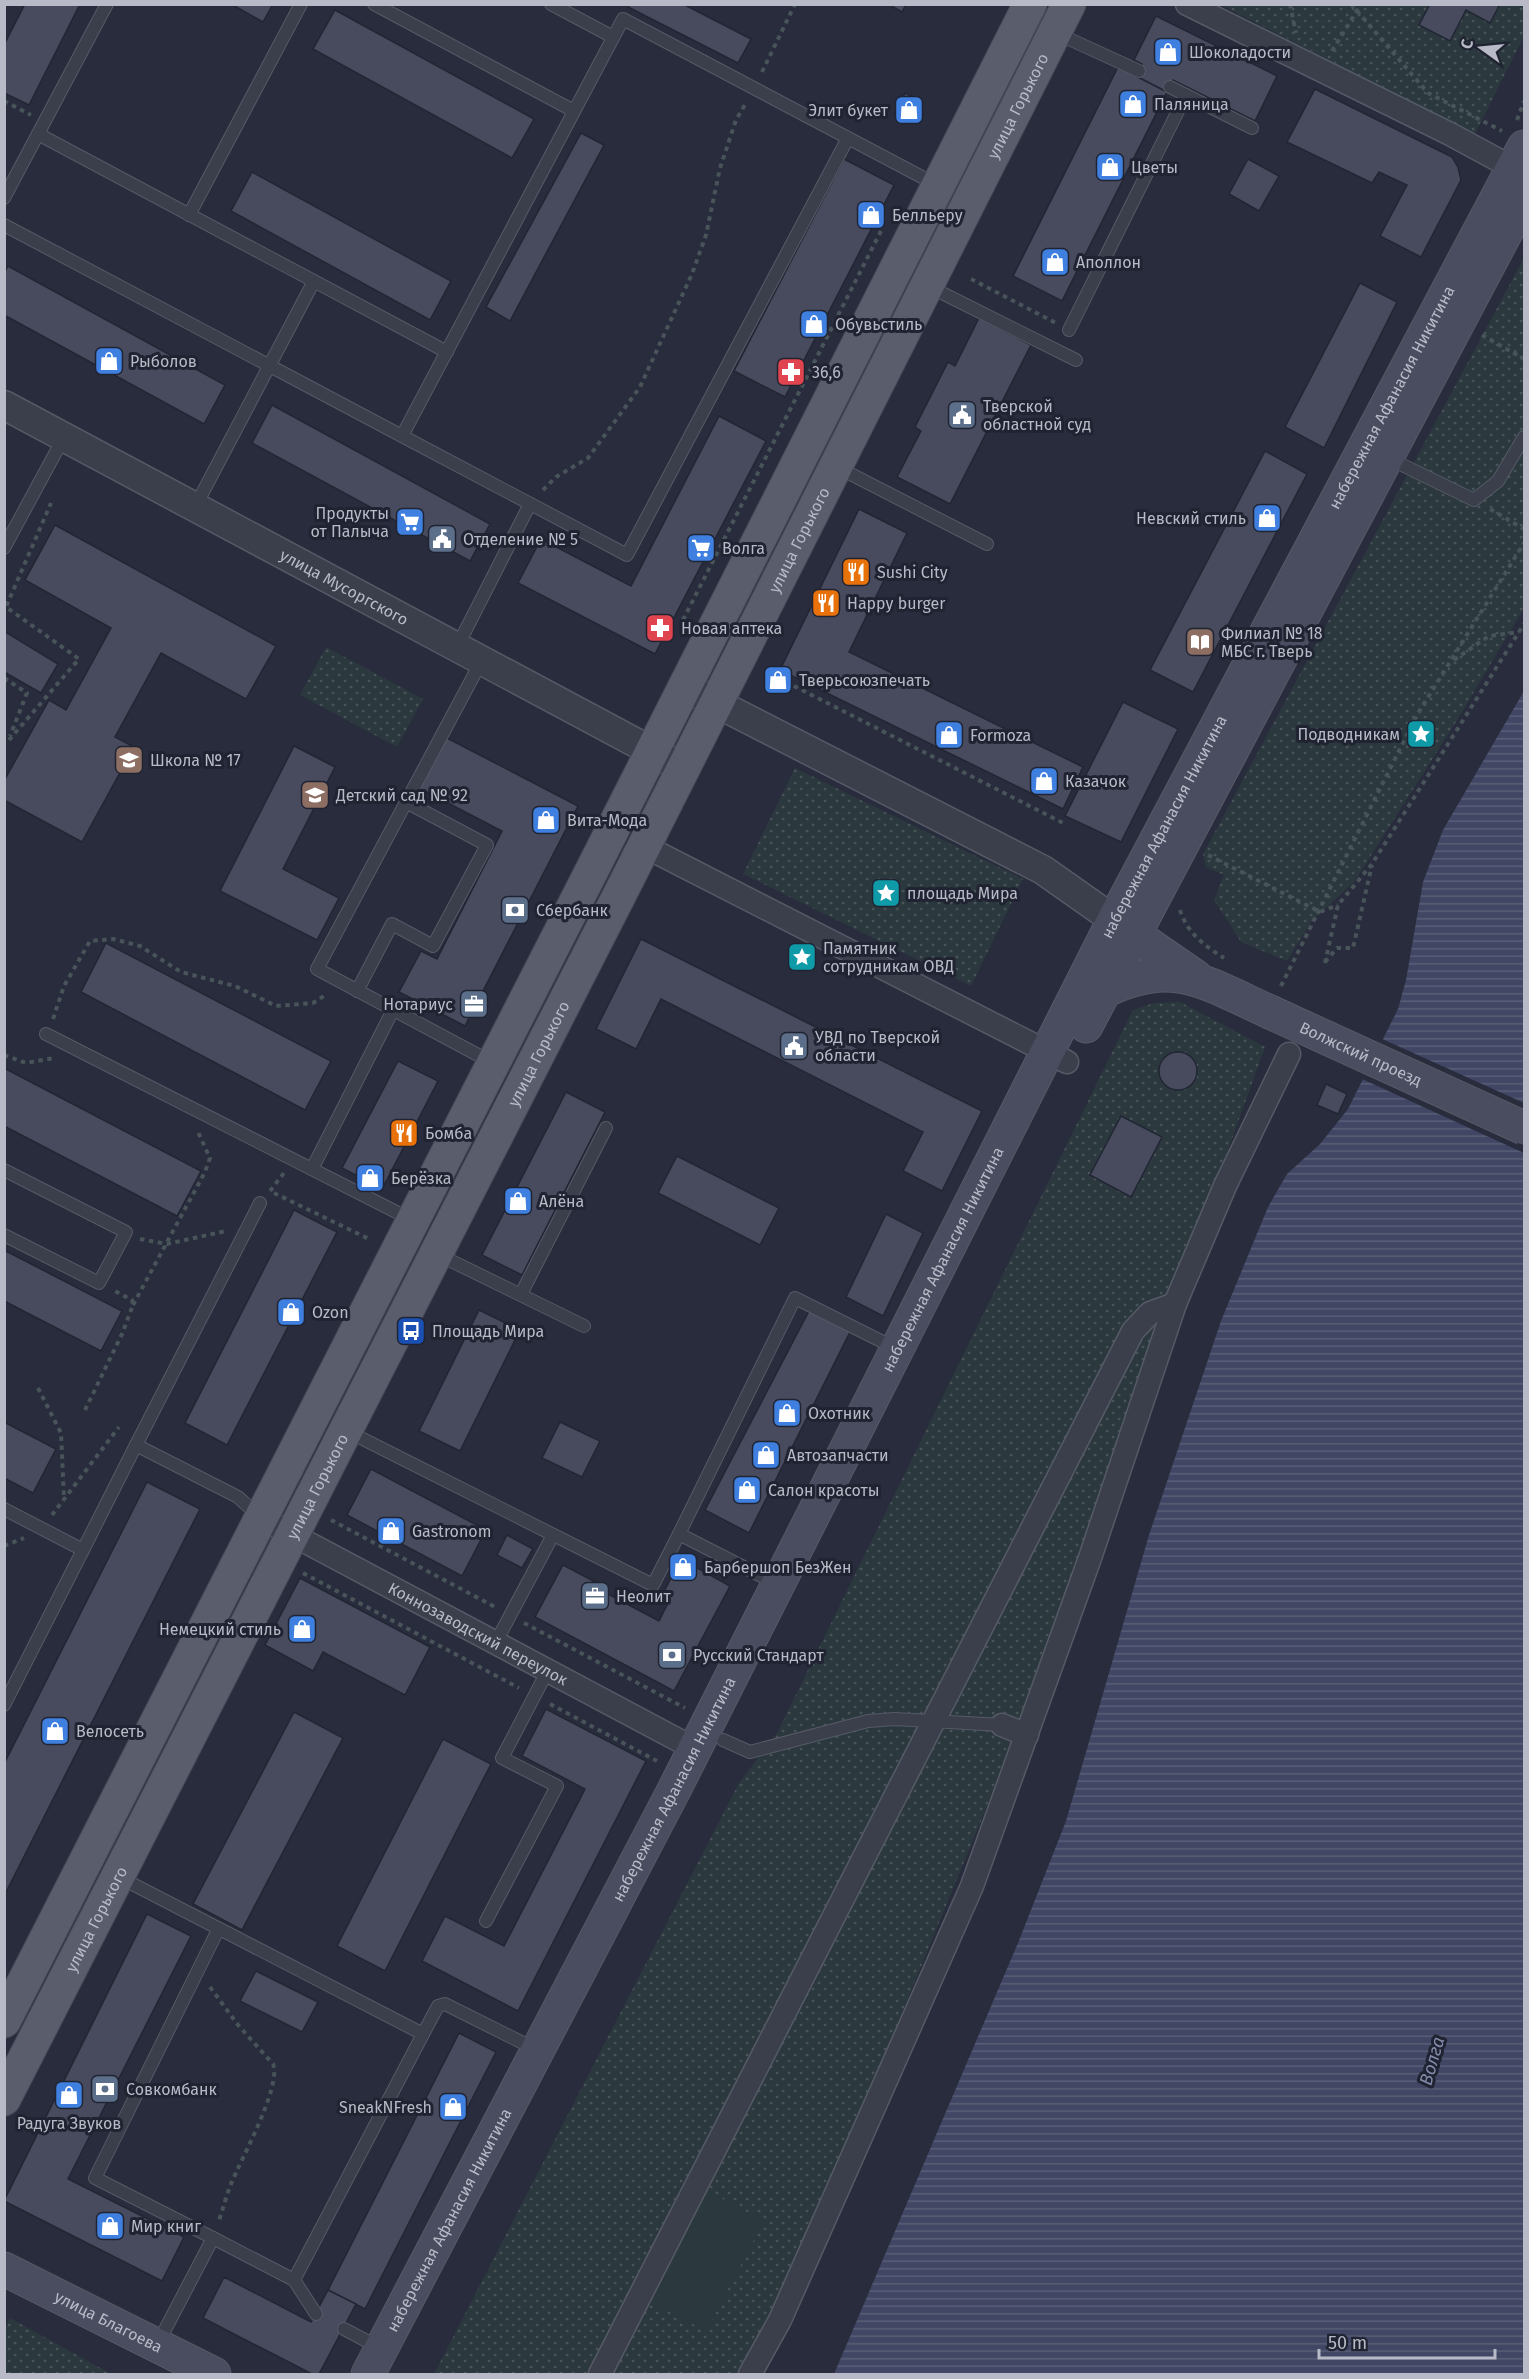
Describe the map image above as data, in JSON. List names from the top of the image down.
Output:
{
  "streets": {
    "main road": [
      "улица Горького",
      "набережная Афанасия Никитина",
      "Волжский проезд",
      "улица Благоева"
    ],
    "street": ["улица Мусоргского", "Коннозаводский переулок"]
  },
  "crossings": [
    ["улица Горького", "улица Мусоргского"],
    ["улица Горького", "Коннозаводский переулок"],
    ["набережная Афанасия Никитина", "Волжский проезд"],
    ["набережная Афанасия Никитина", "Коннозаводский переулок"]
  ],
  "water": ["Волга"],
  "places": {
    "shop": [
      "Шоколадости",
      "Паляница",
      "Элит букет",
      "Цветы",
      "Белльеру",
      "Аполлон",
      "Обувьстиль",
      "Рыболов",
      "Невский стиль",
      "Тверьсоюзпечать",
      "Formoza",
      "Казачок",
      "Вита-Мода",
      "Берёзка",
      "Алёна",
      "Ozon",
      "Охотник",
      "Автозапчасти",
      "Салон красоты",
      "Gastronom",
      "Барбершоп БезЖен",
      "Немецкий стиль",
      "Велосеть",
      "Радуга Звуков",
      "SneakNFresh",
      "Мир книг"
    ],
    "pharmacy": ["36,6", "Новая аптека"],
    "public building": ["Тверской областной суд", "Отделение № 5", "УВД по Тверской области"],
    "supermarket": ["Продукты от Палыча", "Волга"],
    "restaurant": ["Sushi City", "Happy burger", "Бомба"],
    "library": ["Филиал № 18 МБС г. Тверь"],
    "place": ["Подводникам", "площадь Мира", "Памятник сотрудникам ОВД"],
    "school or university": ["Школа № 17", "Детский сад № 92"],
    "bank": ["Сбербанк", "Русский Стандарт", "Совкомбанк"],
    "office": ["Нотариус", "Неолит"],
    "bus stop": ["Площадь Мира"]
  },
  "scale_bar": "50 m",
  "north": "left"
}
